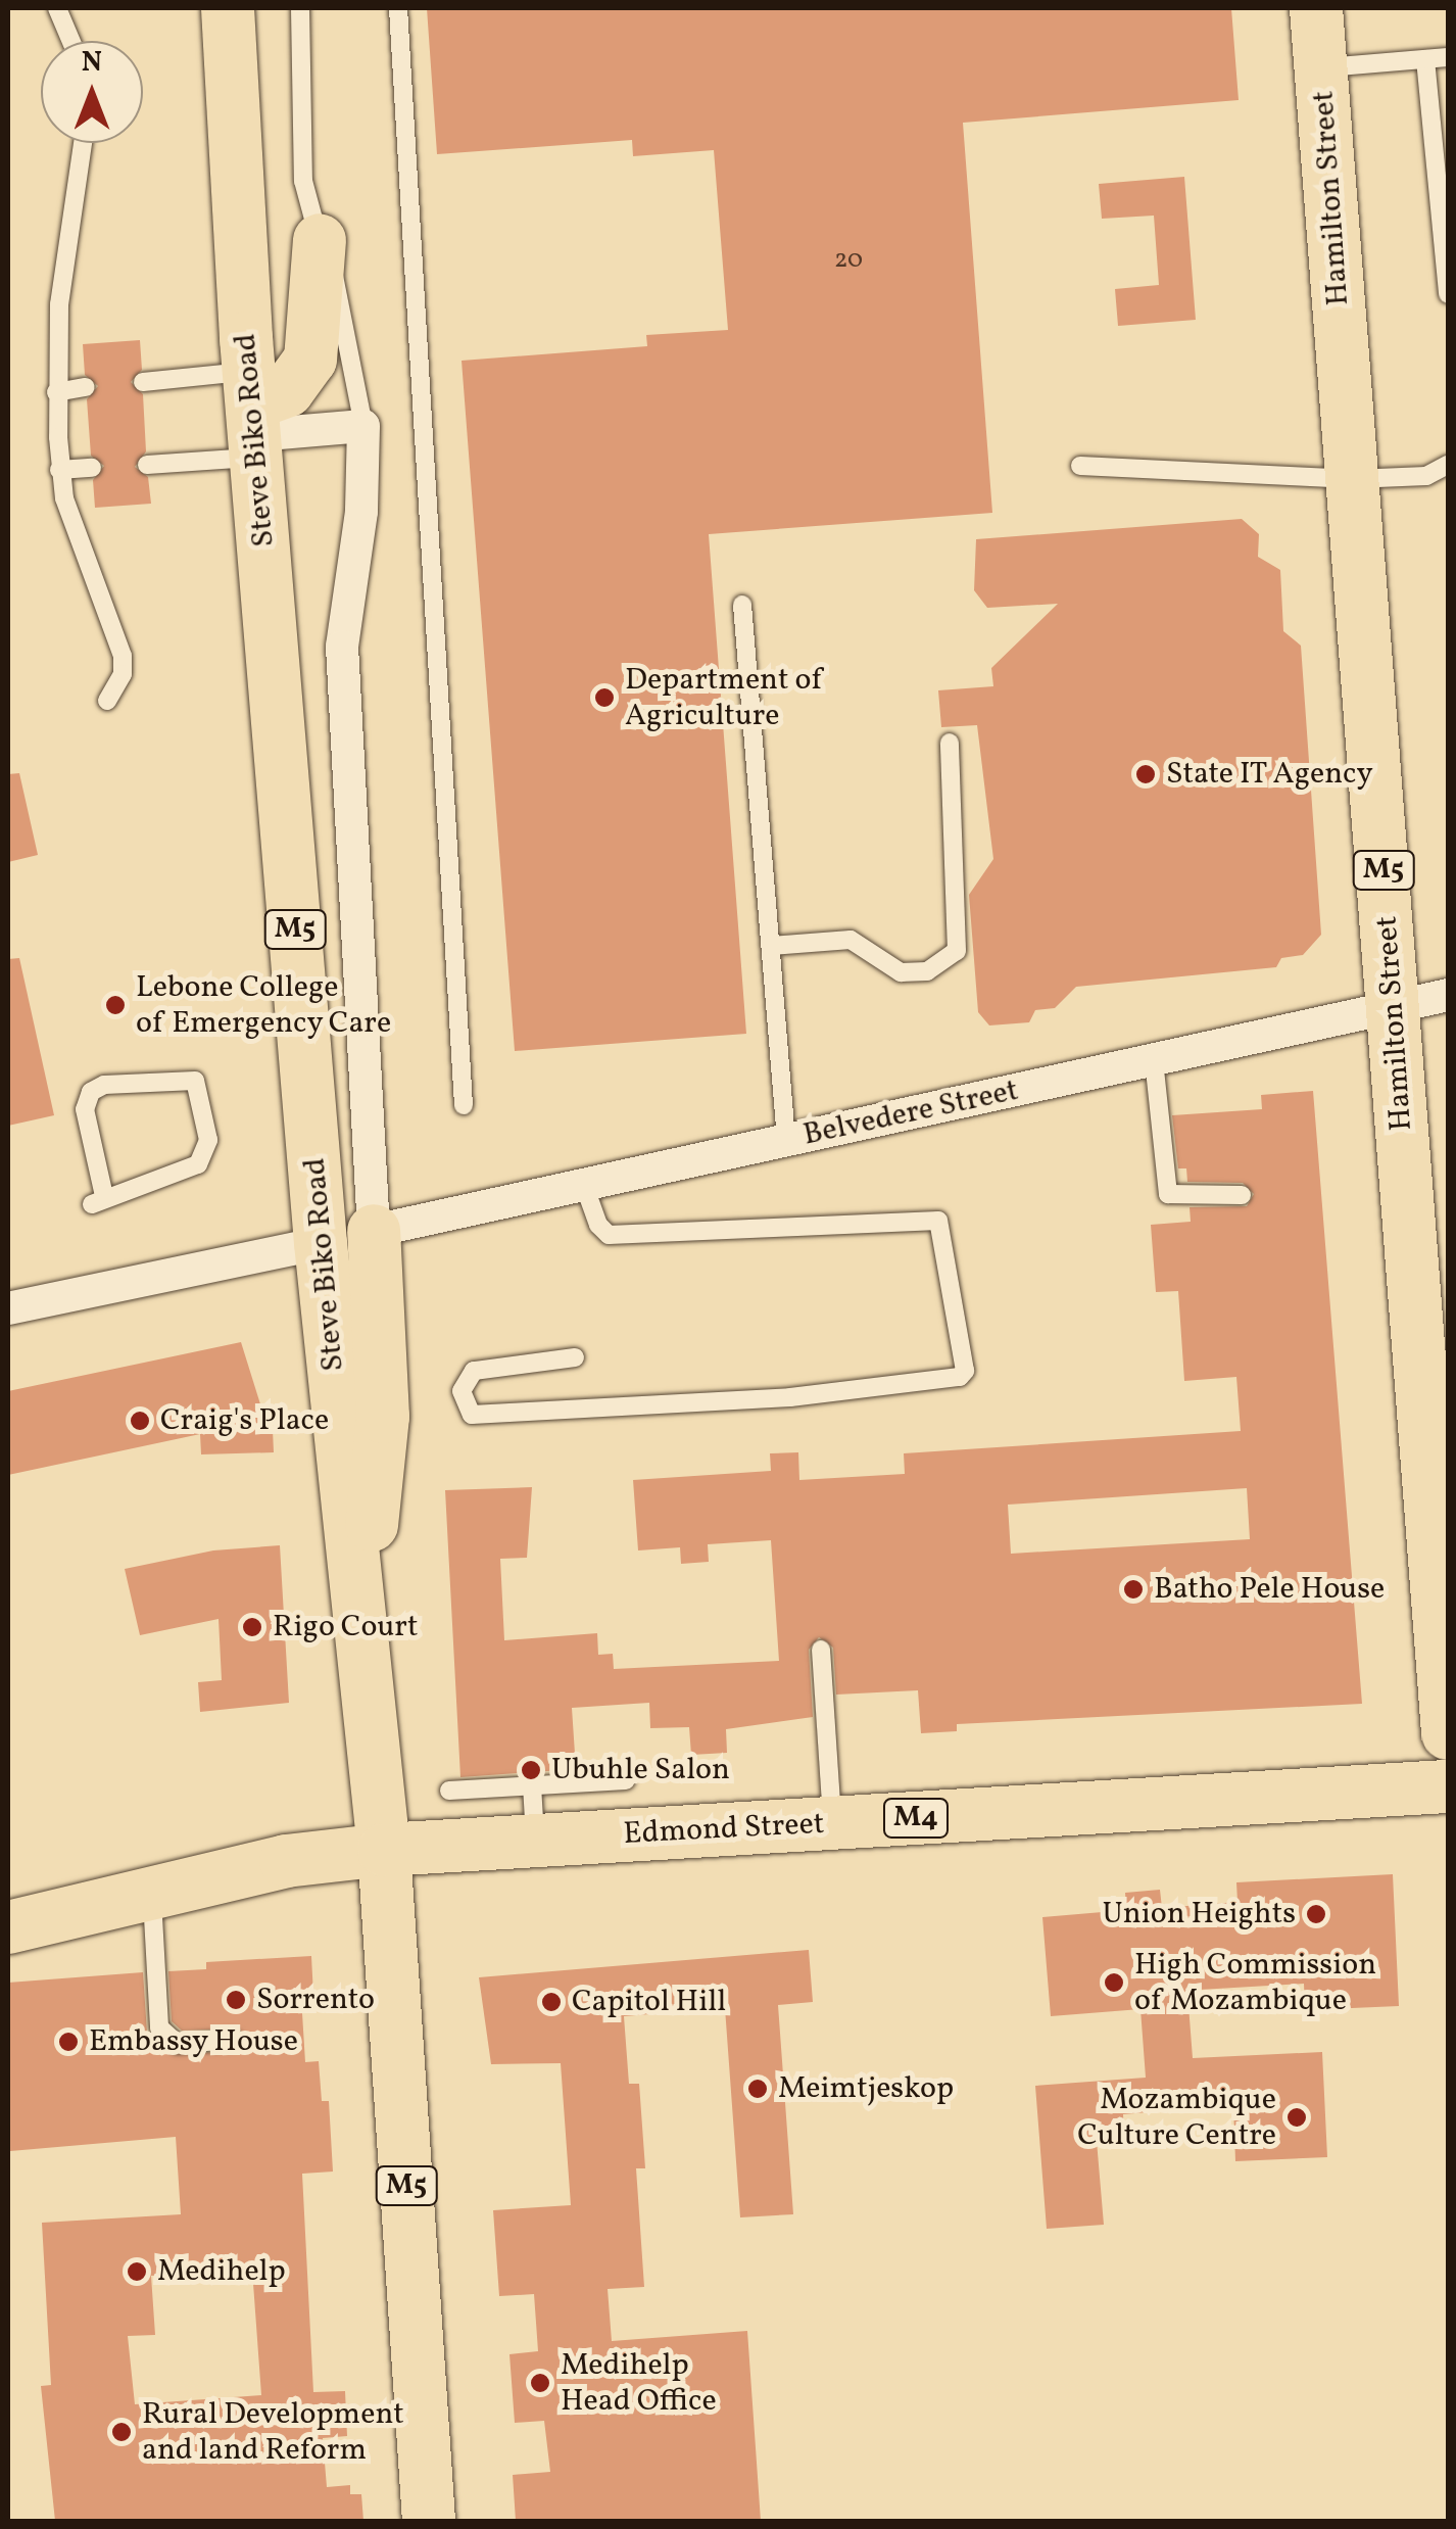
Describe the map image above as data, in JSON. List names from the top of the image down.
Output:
{
  "streets": {
    "main road": [
      "Hamilton Street",
      "Steve Biko Road",
      "M5",
      "M4",
      "Edmond Street"
    ],
    "street": ["Belvedere Street"]
  },
  "crossings": [
    ["Hamilton Street", "Belvedere Street"],
    ["Steve Biko Road", "Edmond Street"]
  ],
  "places": [
    "Department of Agriculture",
    "State IT Agency",
    "Lebone College of Emergency Care",
    "Craig's Place",
    "Batho Pele House",
    "Rigo Court",
    "Ubuhle Salon",
    "Union Heights",
    "High Commission of Mozambique",
    "Sorrento",
    "Capitol Hill",
    "Embassy House",
    "Meimtjeskop",
    "Mozambique Culture Centre",
    "Medihelp",
    "Medihelp Head Office",
    "Rural Development and land Reform"
  ],
  "house_numbers": ["20"],
  "north": "top"
}
